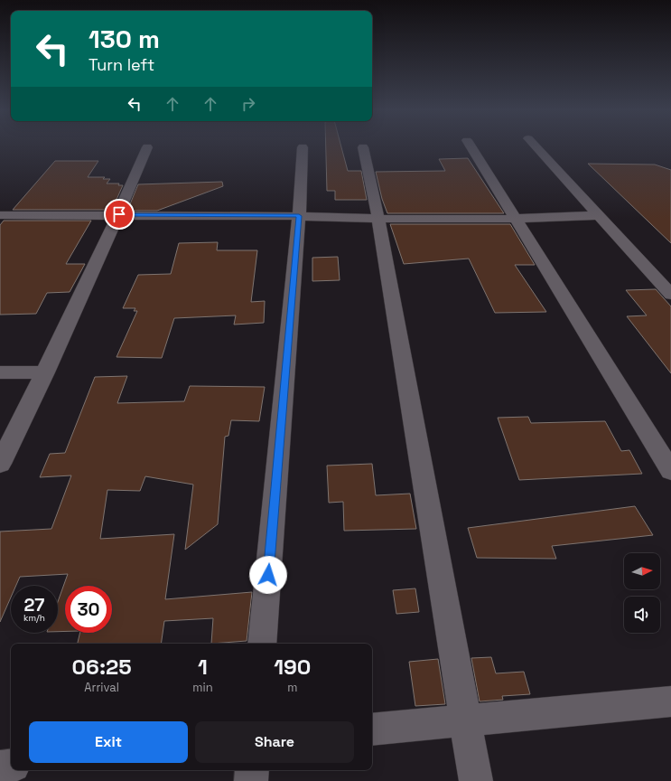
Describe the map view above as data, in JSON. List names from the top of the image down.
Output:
{
  "north": "right",
  "page": {
    "turn": ["130 m", "Turn left"],
    "speed": "27 km/h",
    "limit": "30",
    "eta": [
      "06:25",
      "Arrival",
      "1",
      "min",
      "190",
      "m"
    ],
    "buttons": ["Exit", "Share"]
  }
}
